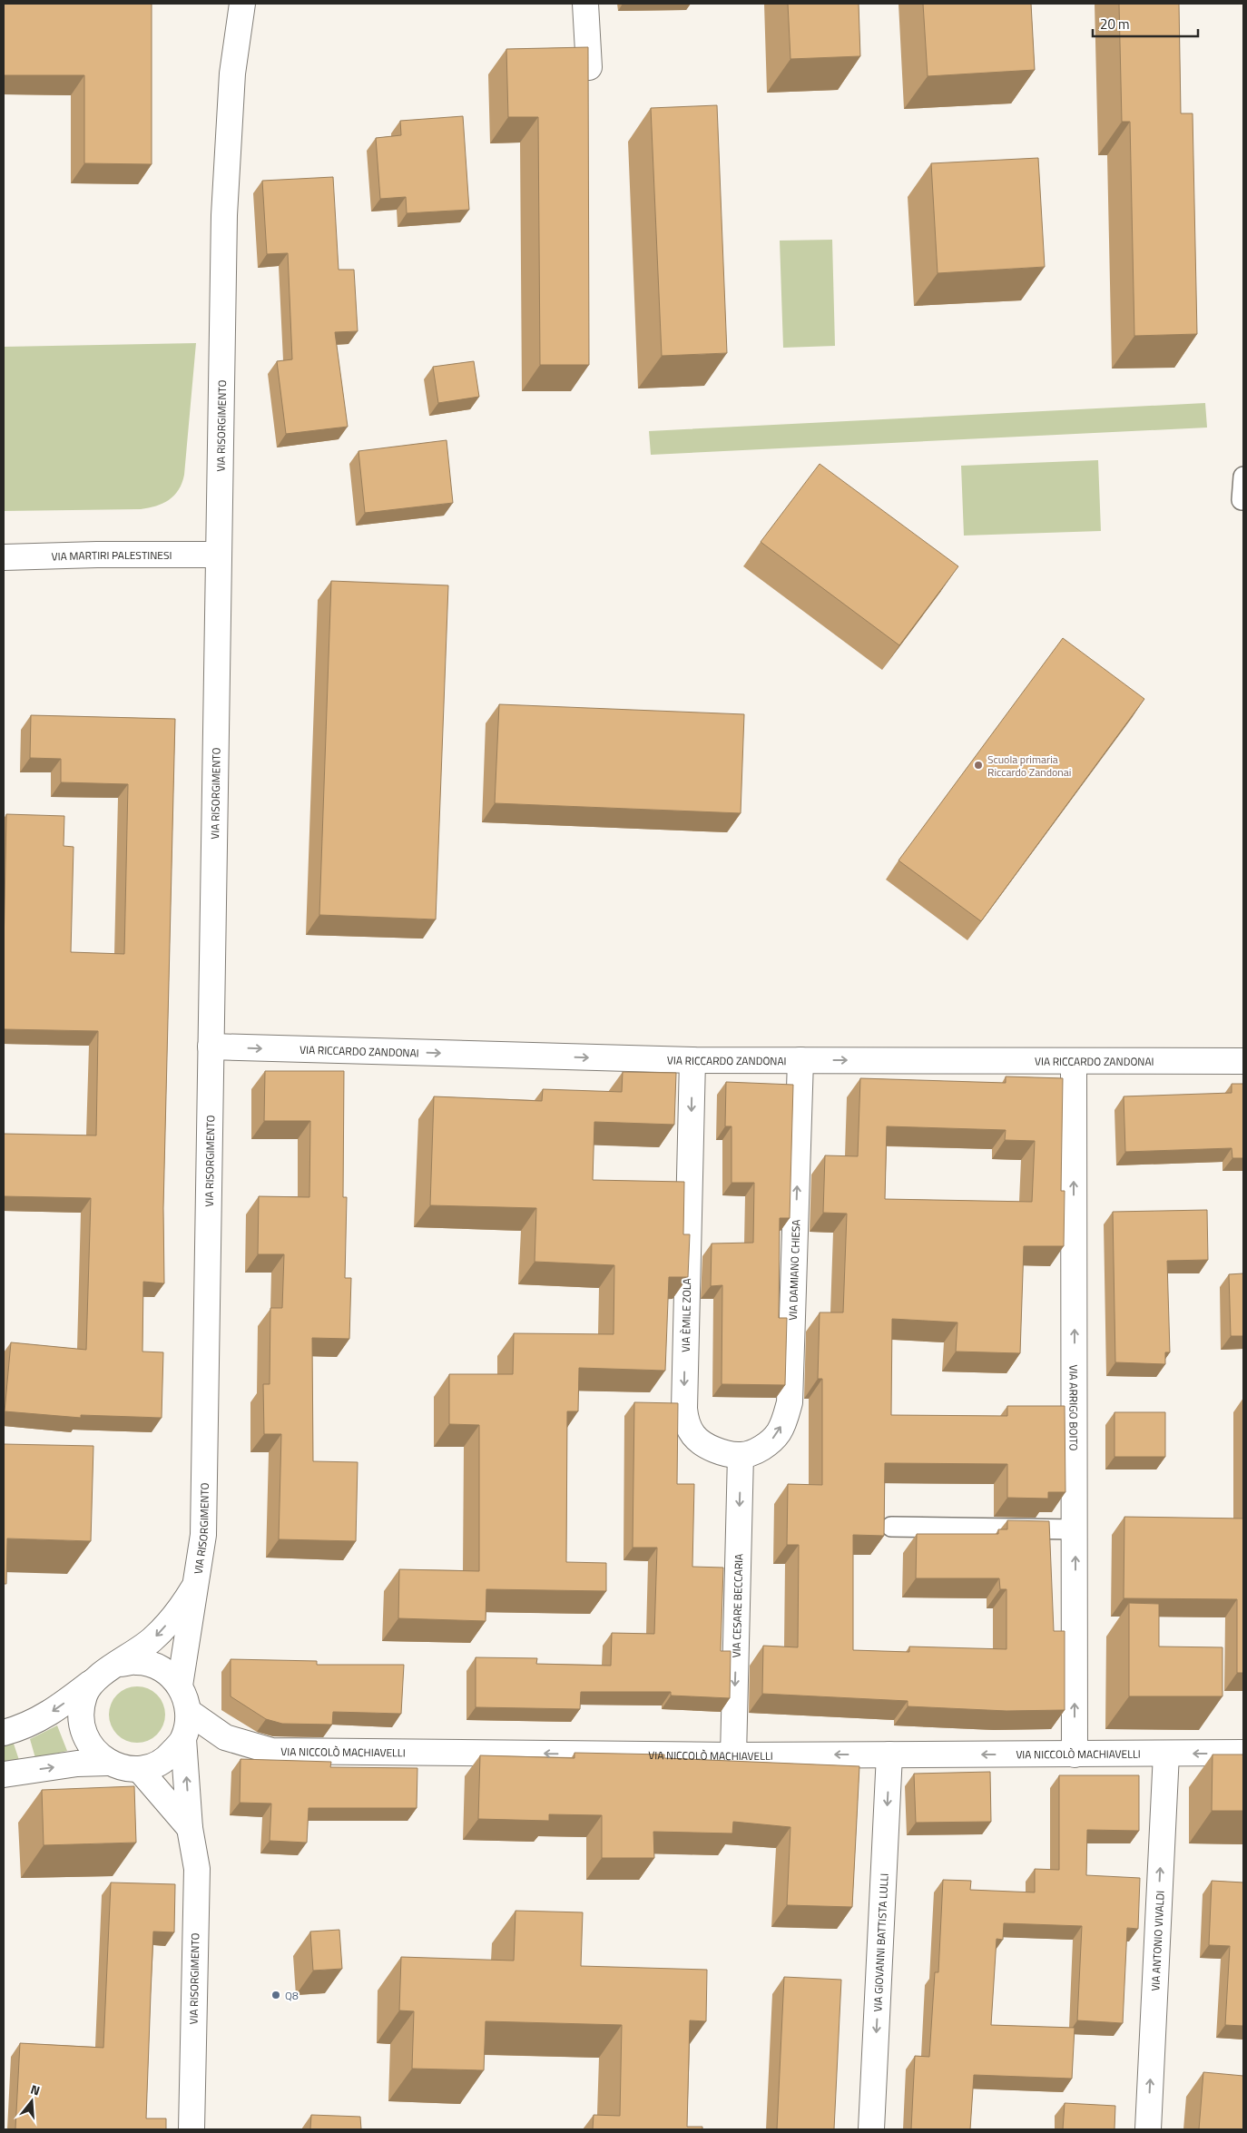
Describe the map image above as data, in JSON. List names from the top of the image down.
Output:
{
  "streets": {
    "street": [
      "VIA RISORGIMENTO",
      "VIA MARTIRI PALESTINESI",
      "VIA RICCARDO ZANDONAI",
      "VIA DAMIANO CHIESA",
      "VIA ÈMILE ZOLA",
      "VIA ARRIGO BOITO",
      "VIA CESARE BECCARIA",
      "VIA NICCOLÒ MACHIAVELLI",
      "VIA ANTONIO VIVALDI",
      "VIA GIOVANNI BATTISTA LULLI"
    ]
  },
  "crossings": [
    ["VIA RISORGIMENTO", "VIA MARTIRI PALESTINESI"],
    ["VIA RISORGIMENTO", "VIA RICCARDO ZANDONAI"],
    ["VIA RISORGIMENTO", "VIA NICCOLÒ MACHIAVELLI"],
    ["VIA RICCARDO ZANDONAI", "VIA DAMIANO CHIESA"],
    ["VIA RICCARDO ZANDONAI", "VIA ÈMILE ZOLA"],
    ["VIA RICCARDO ZANDONAI", "VIA ARRIGO BOITO"],
    ["VIA DAMIANO CHIESA", "VIA ÈMILE ZOLA"],
    ["VIA DAMIANO CHIESA", "VIA CESARE BECCARIA"],
    ["VIA ÈMILE ZOLA", "VIA CESARE BECCARIA"],
    ["VIA ARRIGO BOITO", "VIA NICCOLÒ MACHIAVELLI"],
    ["VIA CESARE BECCARIA", "VIA NICCOLÒ MACHIAVELLI"],
    ["VIA NICCOLÒ MACHIAVELLI", "VIA ANTONIO VIVALDI"],
    ["VIA NICCOLÒ MACHIAVELLI", "VIA GIOVANNI BATTISTA LULLI"]
  ],
  "one_way": [
    "VIA RICCARDO ZANDONAI",
    "VIA DAMIANO CHIESA",
    "VIA ÈMILE ZOLA",
    "VIA ARRIGO BOITO",
    "VIA CESARE BECCARIA",
    "VIA NICCOLÒ MACHIAVELLI",
    "VIA ANTONIO VIVALDI",
    "VIA GIOVANNI BATTISTA LULLI"
  ],
  "places": ["Scuola primaria Riccardo Zandonai", "Q8"],
  "scale_bar": "20 m",
  "north": "top"
}
